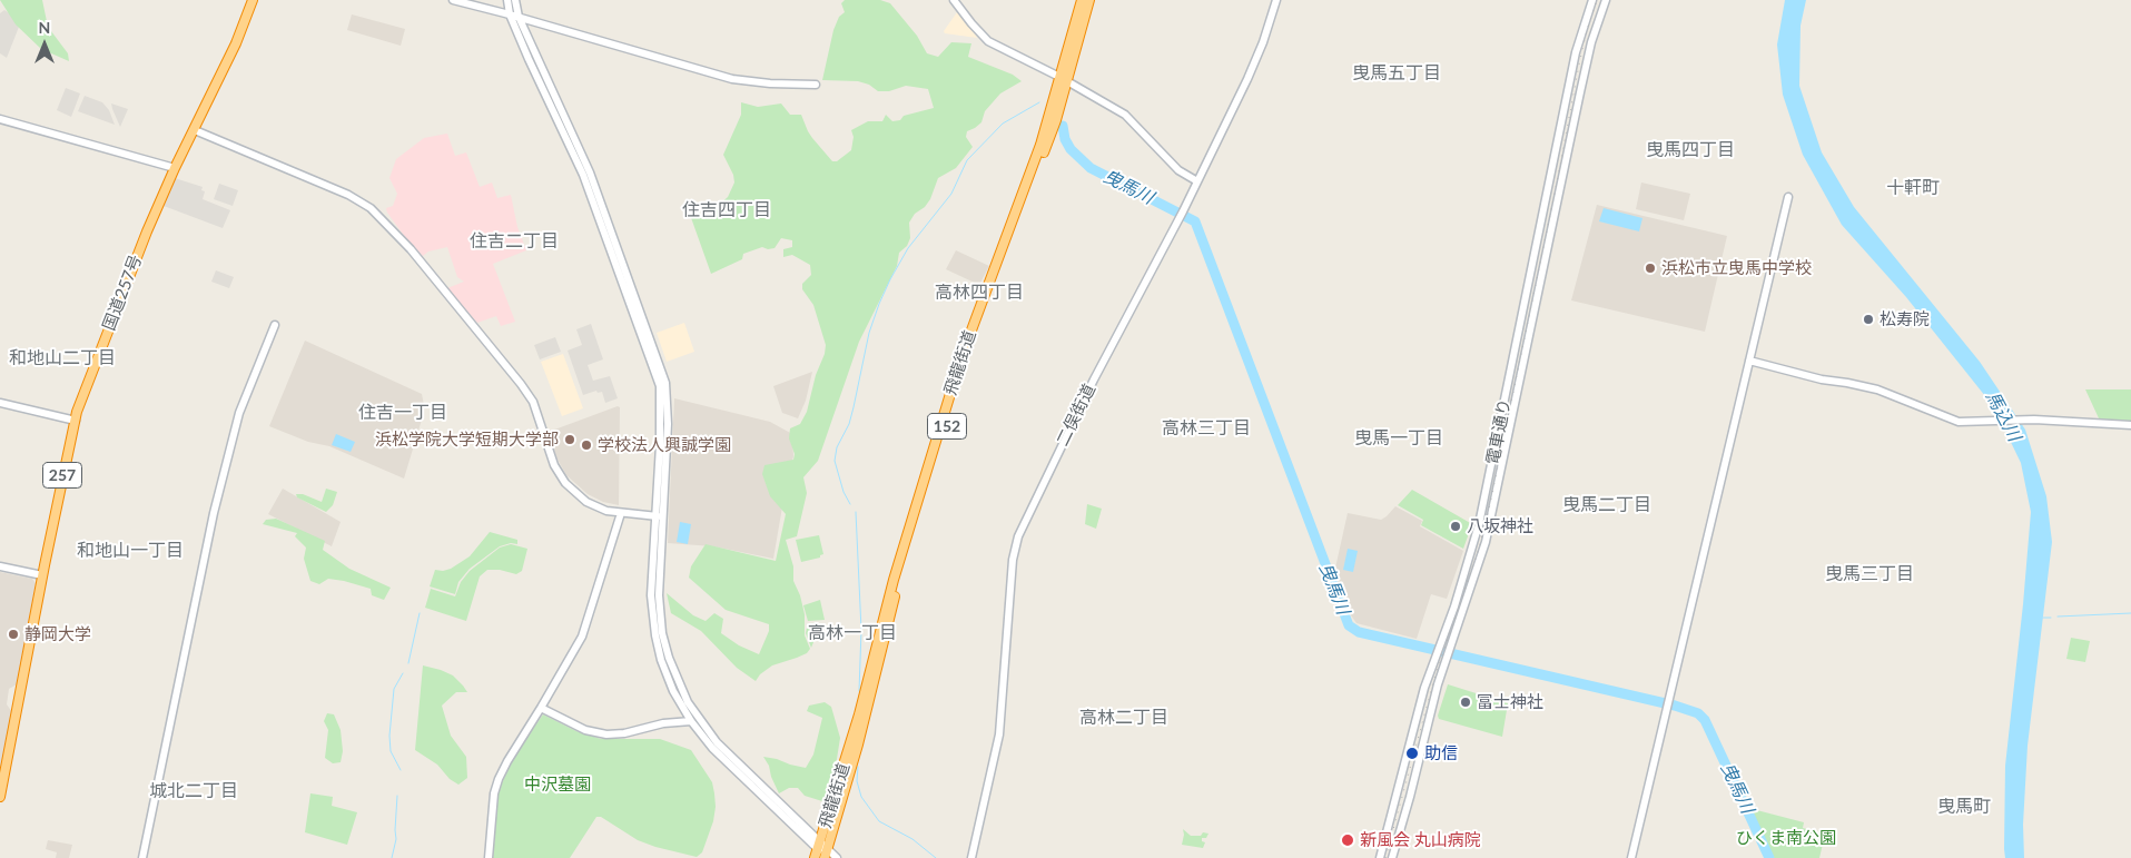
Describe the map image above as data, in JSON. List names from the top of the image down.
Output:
{
  "streets": {
    "highway": [
      "国道257号",
      "飛龍街道",
      "152",
      "257"
    ],
    "street": ["二俣街道", "電車通り"]
  },
  "districts": [
    "曳馬五丁目",
    "曳馬四丁目",
    "十軒町",
    "住吉四丁目",
    "住吉二丁目",
    "高林四丁目",
    "和地山二丁目",
    "住吉一丁目",
    "高林三丁目",
    "曳馬一丁目",
    "曳馬二丁目",
    "和地山一丁目",
    "曳馬三丁目",
    "高林一丁目",
    "高林二丁目",
    "城北二丁目",
    "曳馬町"
  ],
  "water": ["曳馬川", "馬込川"],
  "parks": ["中沢墓園", "ひくま南公園"],
  "places": [
    "浜松市立曳馬中学校",
    "松寿院",
    "浜松学院大学短期大学部",
    "学校法人興誠学園",
    "八坂神社",
    "静岡大学",
    "冨士神社",
    "助信",
    "新風会 丸山病院"
  ],
  "north": "top"
}
